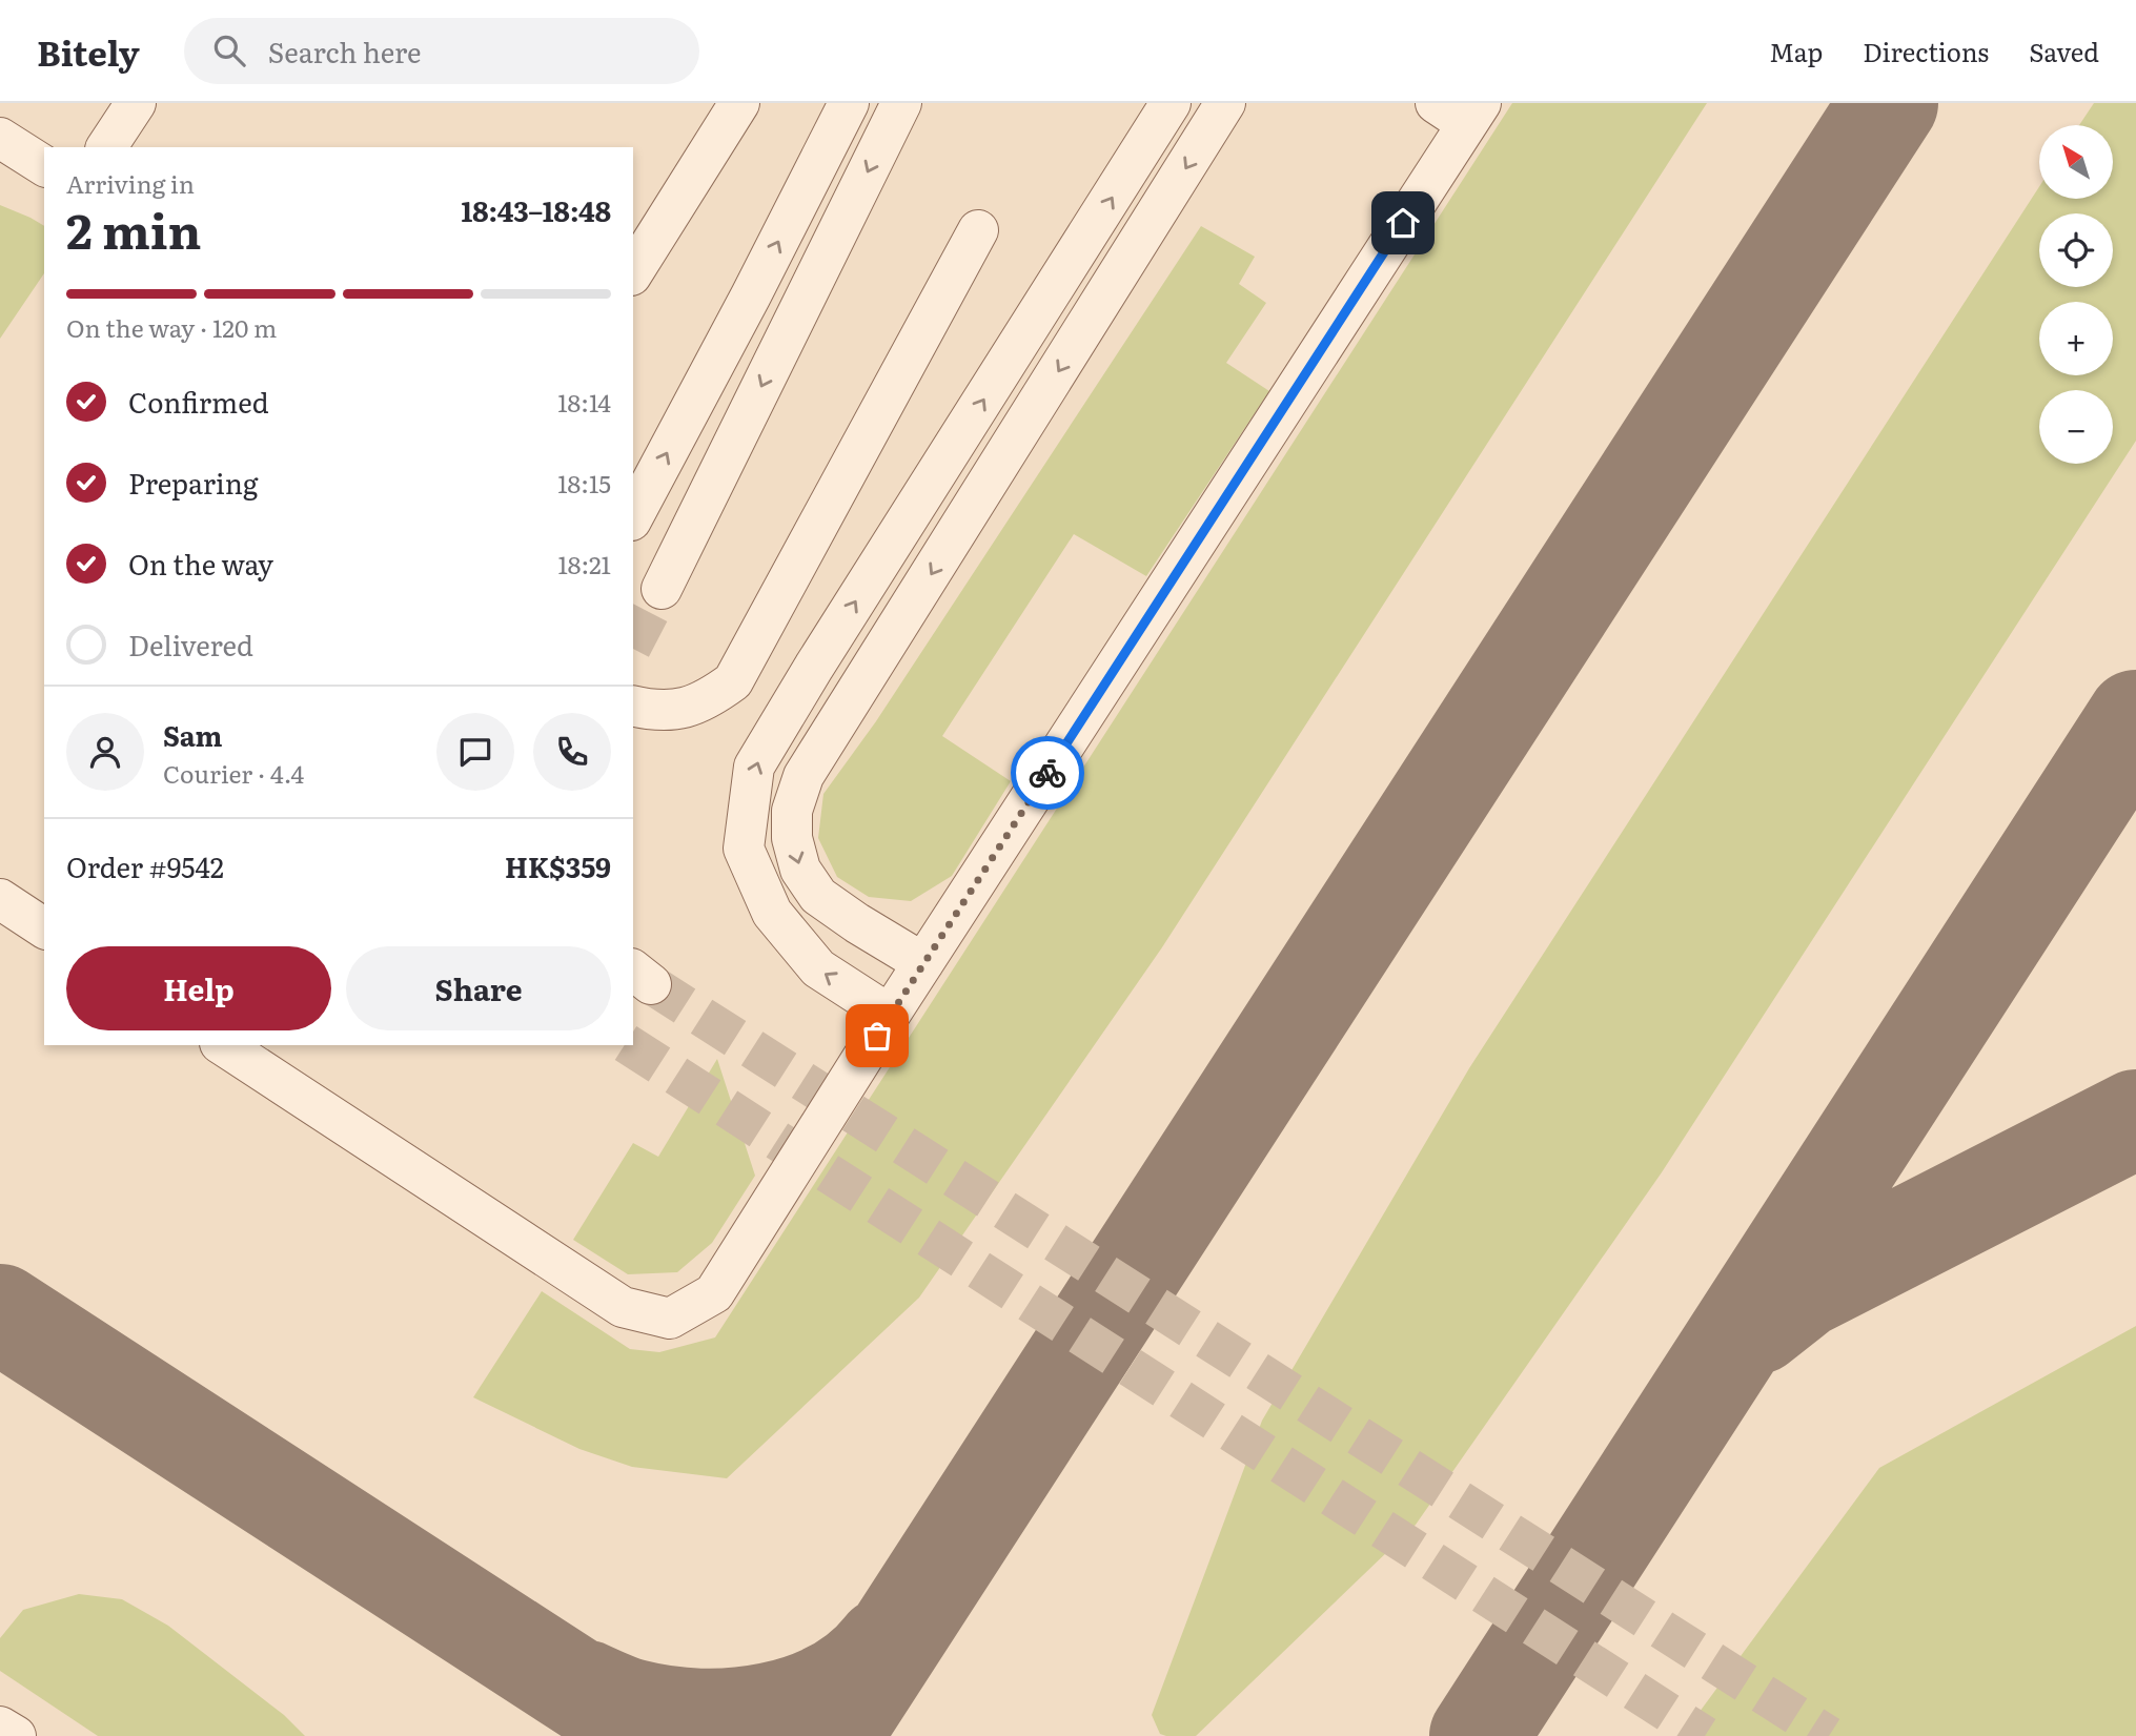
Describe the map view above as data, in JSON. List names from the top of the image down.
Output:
{
  "north": "top left",
  "page": {
    "header": "Bitely",
    "search": "Search here",
    "nav": ["Map", "Directions", "Saved"],
    "map_buttons": ["+", "−"],
    "heading": ["2 min", "Arriving in", "18:43–18:48"],
    "panel": [
      "Sam",
      "Courier · 4.4",
      "Order #9542",
      "HK$359"
    ],
    "bar": "On the way · 120 m",
    "list": [
      ["Confirmed", "18:14"],
      ["Preparing", "18:15"],
      ["On the way", "18:21"],
      "Delivered"
    ],
    "buttons": ["Help", "Share"]
  }
}
